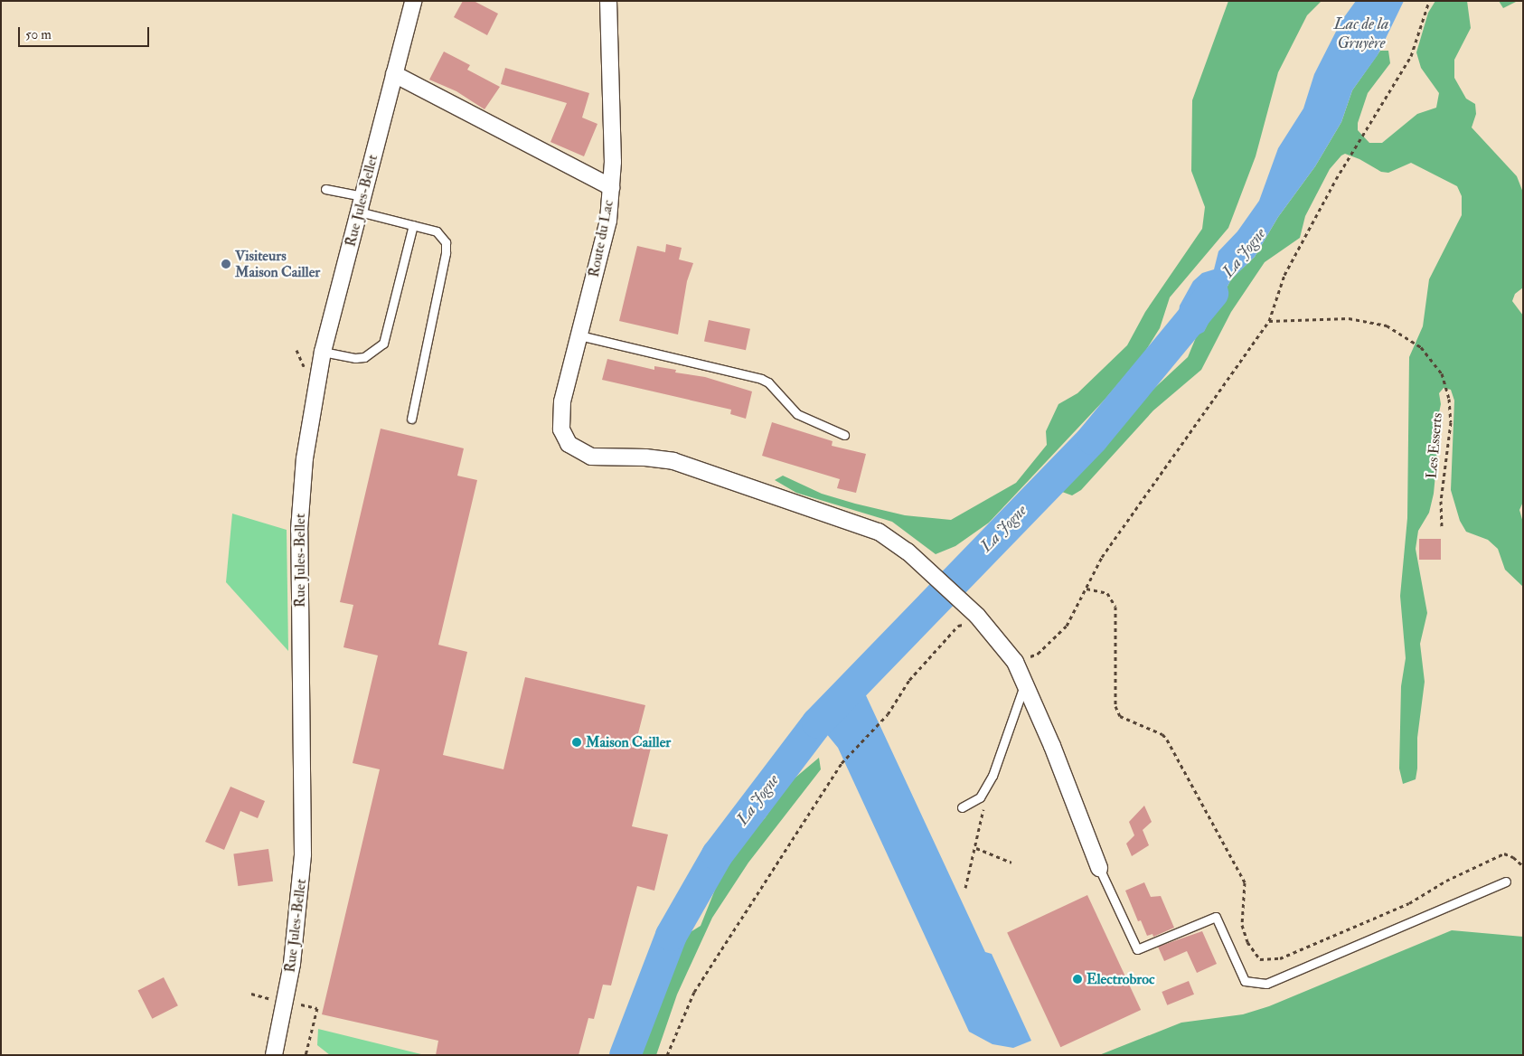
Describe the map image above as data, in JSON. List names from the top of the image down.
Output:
{
  "streets": {
    "street": ["Rue Jules-Bellet", "Route du Lac"],
    "path": ["Les Esserts"]
  },
  "water": ["Lac de la Gruyère", "La Jogne"],
  "places": ["Visiteurs Maison Cailler", "Maison Cailler", "Electrobroc"],
  "scale_bar": "50 m"
}
